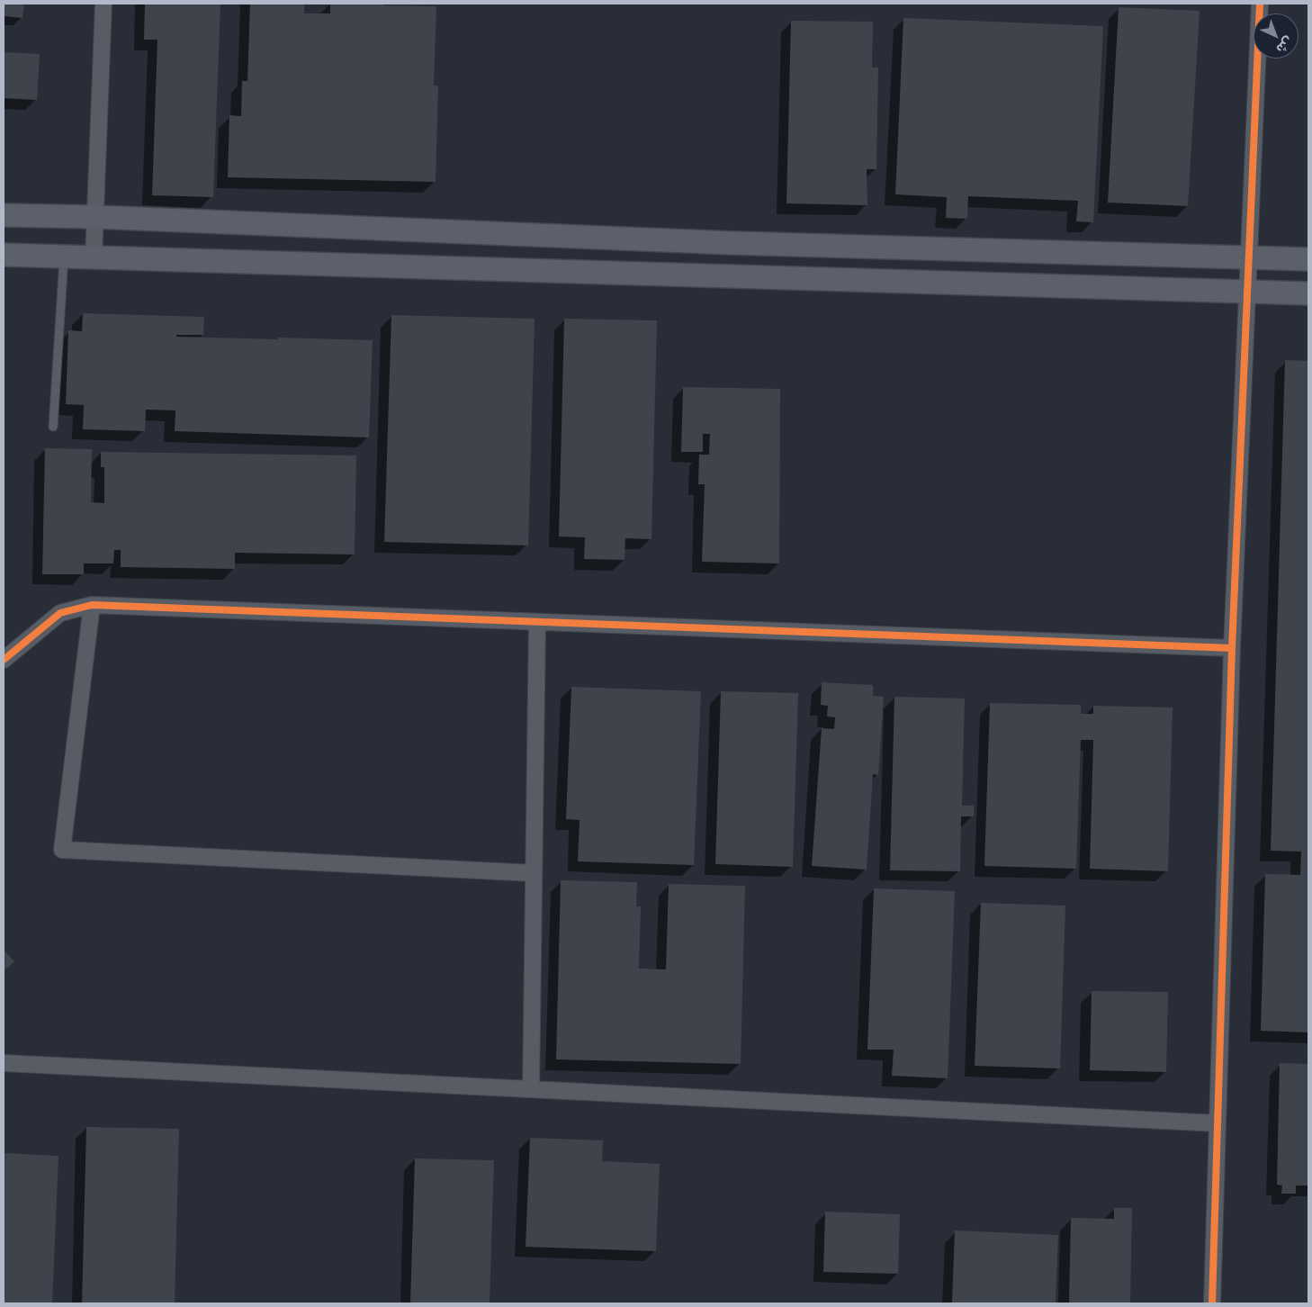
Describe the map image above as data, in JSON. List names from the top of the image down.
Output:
{
  "north": "bottom right"
}
